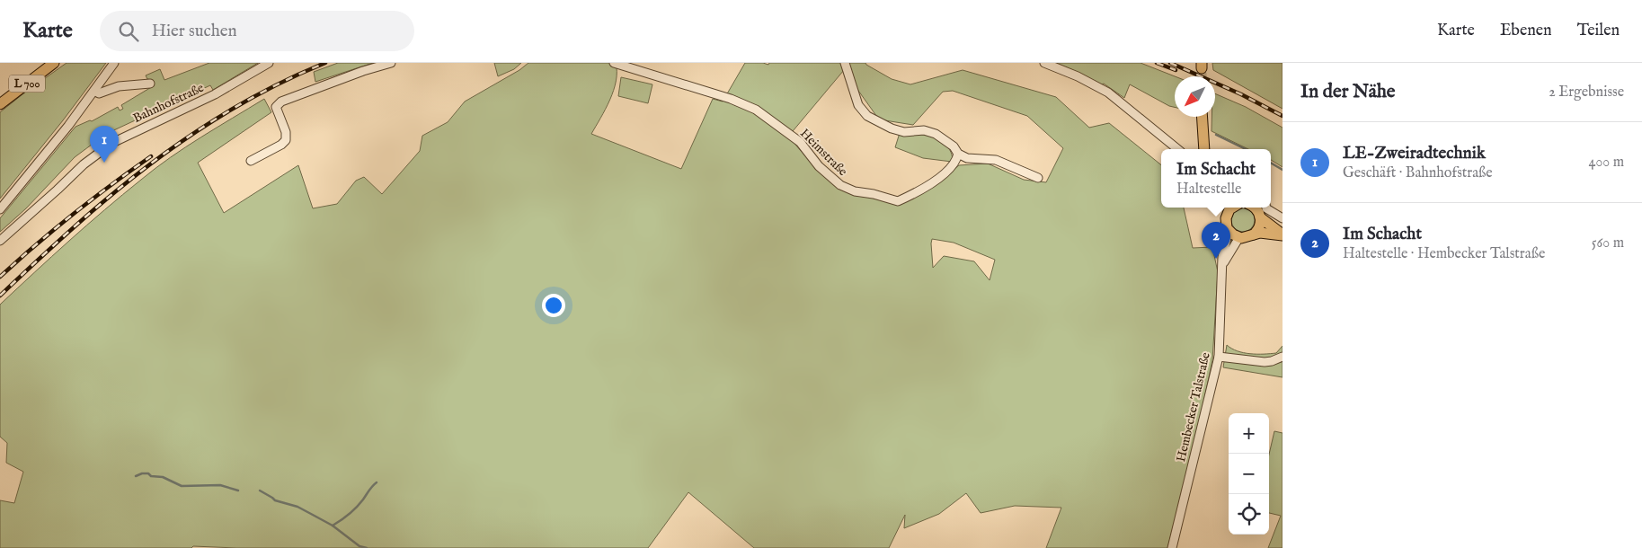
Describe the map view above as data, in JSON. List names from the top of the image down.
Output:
{
  "streets": {
    "main road": ["L 700"],
    "street": ["Bahnhofstraße", "Heimstraße", "Hembecker Talstraße"]
  },
  "north": "bottom left",
  "page": {
    "header": "Karte",
    "search": "Hier suchen",
    "nav": ["Karte", "Ebenen", "Teilen"],
    "heading": ["In der Nähe", "2 Ergebnisse"],
    "list": [
      {
        "mark": "1",
        "name": "LE-Zweiradtechnik",
        "note": "Geschäft · Bahnhofstraße",
        "value": "400 m"
      },
      {
        "mark": "2",
        "name": "Im Schacht",
        "note": "Haltestelle · Hembecker Talstraße",
        "value": "560 m"
      }
    ],
    "pins": ["1", "2"],
    "popup": ["Im Schacht", "Haltestelle"],
    "map_buttons": ["+", "−"]
  }
}
